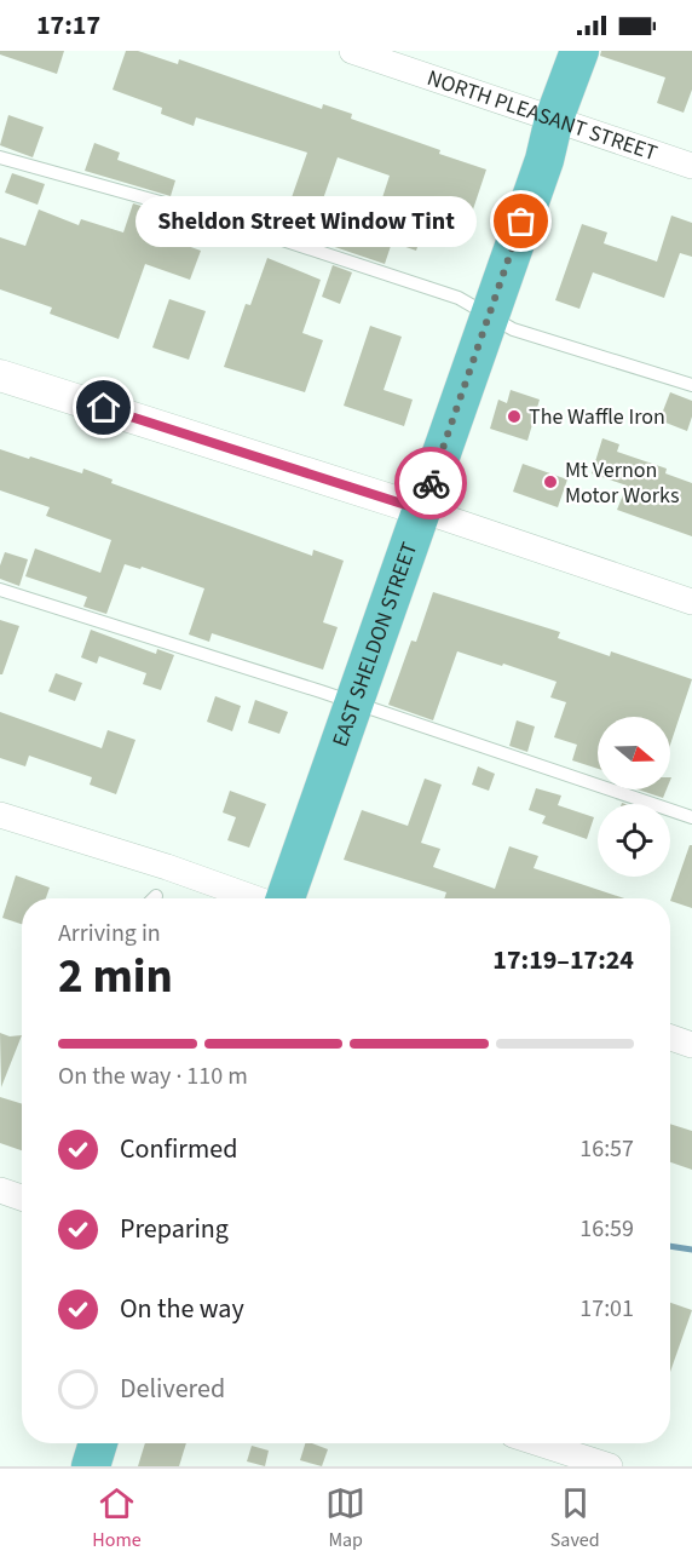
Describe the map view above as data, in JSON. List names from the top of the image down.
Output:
{
  "streets": {
    "main road": ["EAST SHELDON STREET"],
    "street": ["NORTH PLEASANT STREET"]
  },
  "crossings": [
    ["NORTH PLEASANT STREET", "EAST SHELDON STREET"]
  ],
  "places": ["Sheldon Street Window Tint", "The Waffle Iron", "Mt Vernon Motor Works"],
  "north": "right",
  "page": {
    "status": "17:17",
    "bubble": "Sheldon Street Window Tint",
    "heading": ["2 min", "Arriving in", "17:19–17:24"],
    "bar": "On the way · 110 m",
    "list": [
      ["Confirmed", "16:57"],
      ["Preparing", "16:59"],
      ["On the way", "17:01"],
      "Delivered"
    ],
    "tabs": ["Home", "Map", "Saved"]
  }
}
